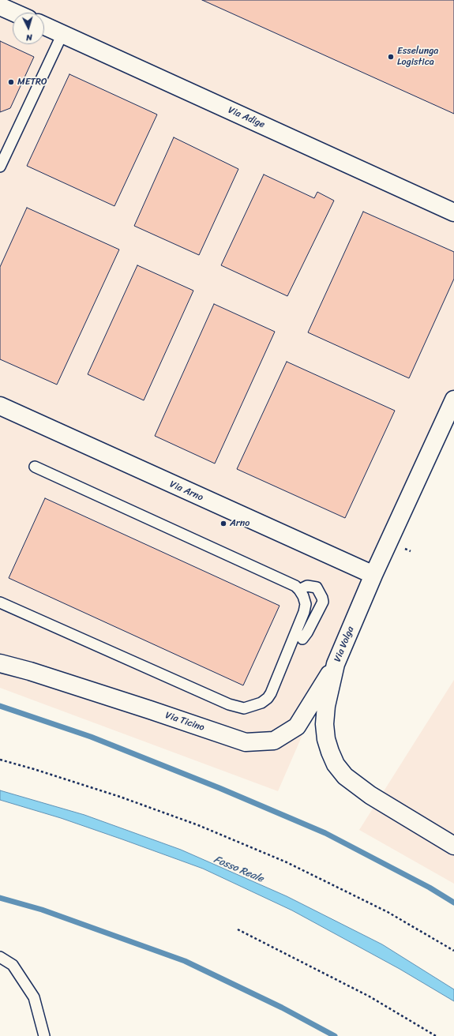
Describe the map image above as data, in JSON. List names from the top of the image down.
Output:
{
  "streets": {
    "street": [
      "Via Adige",
      "Via Arno",
      "Via Volga",
      "Via Ticino"
    ]
  },
  "crossings": [
    ["Via Arno", "Via Volga"],
    ["Via Volga", "Via Ticino"]
  ],
  "water": ["Fosso Reale"],
  "places": ["Esselunga Logistica", "METRO", "Arno"],
  "north": "bottom"
}
